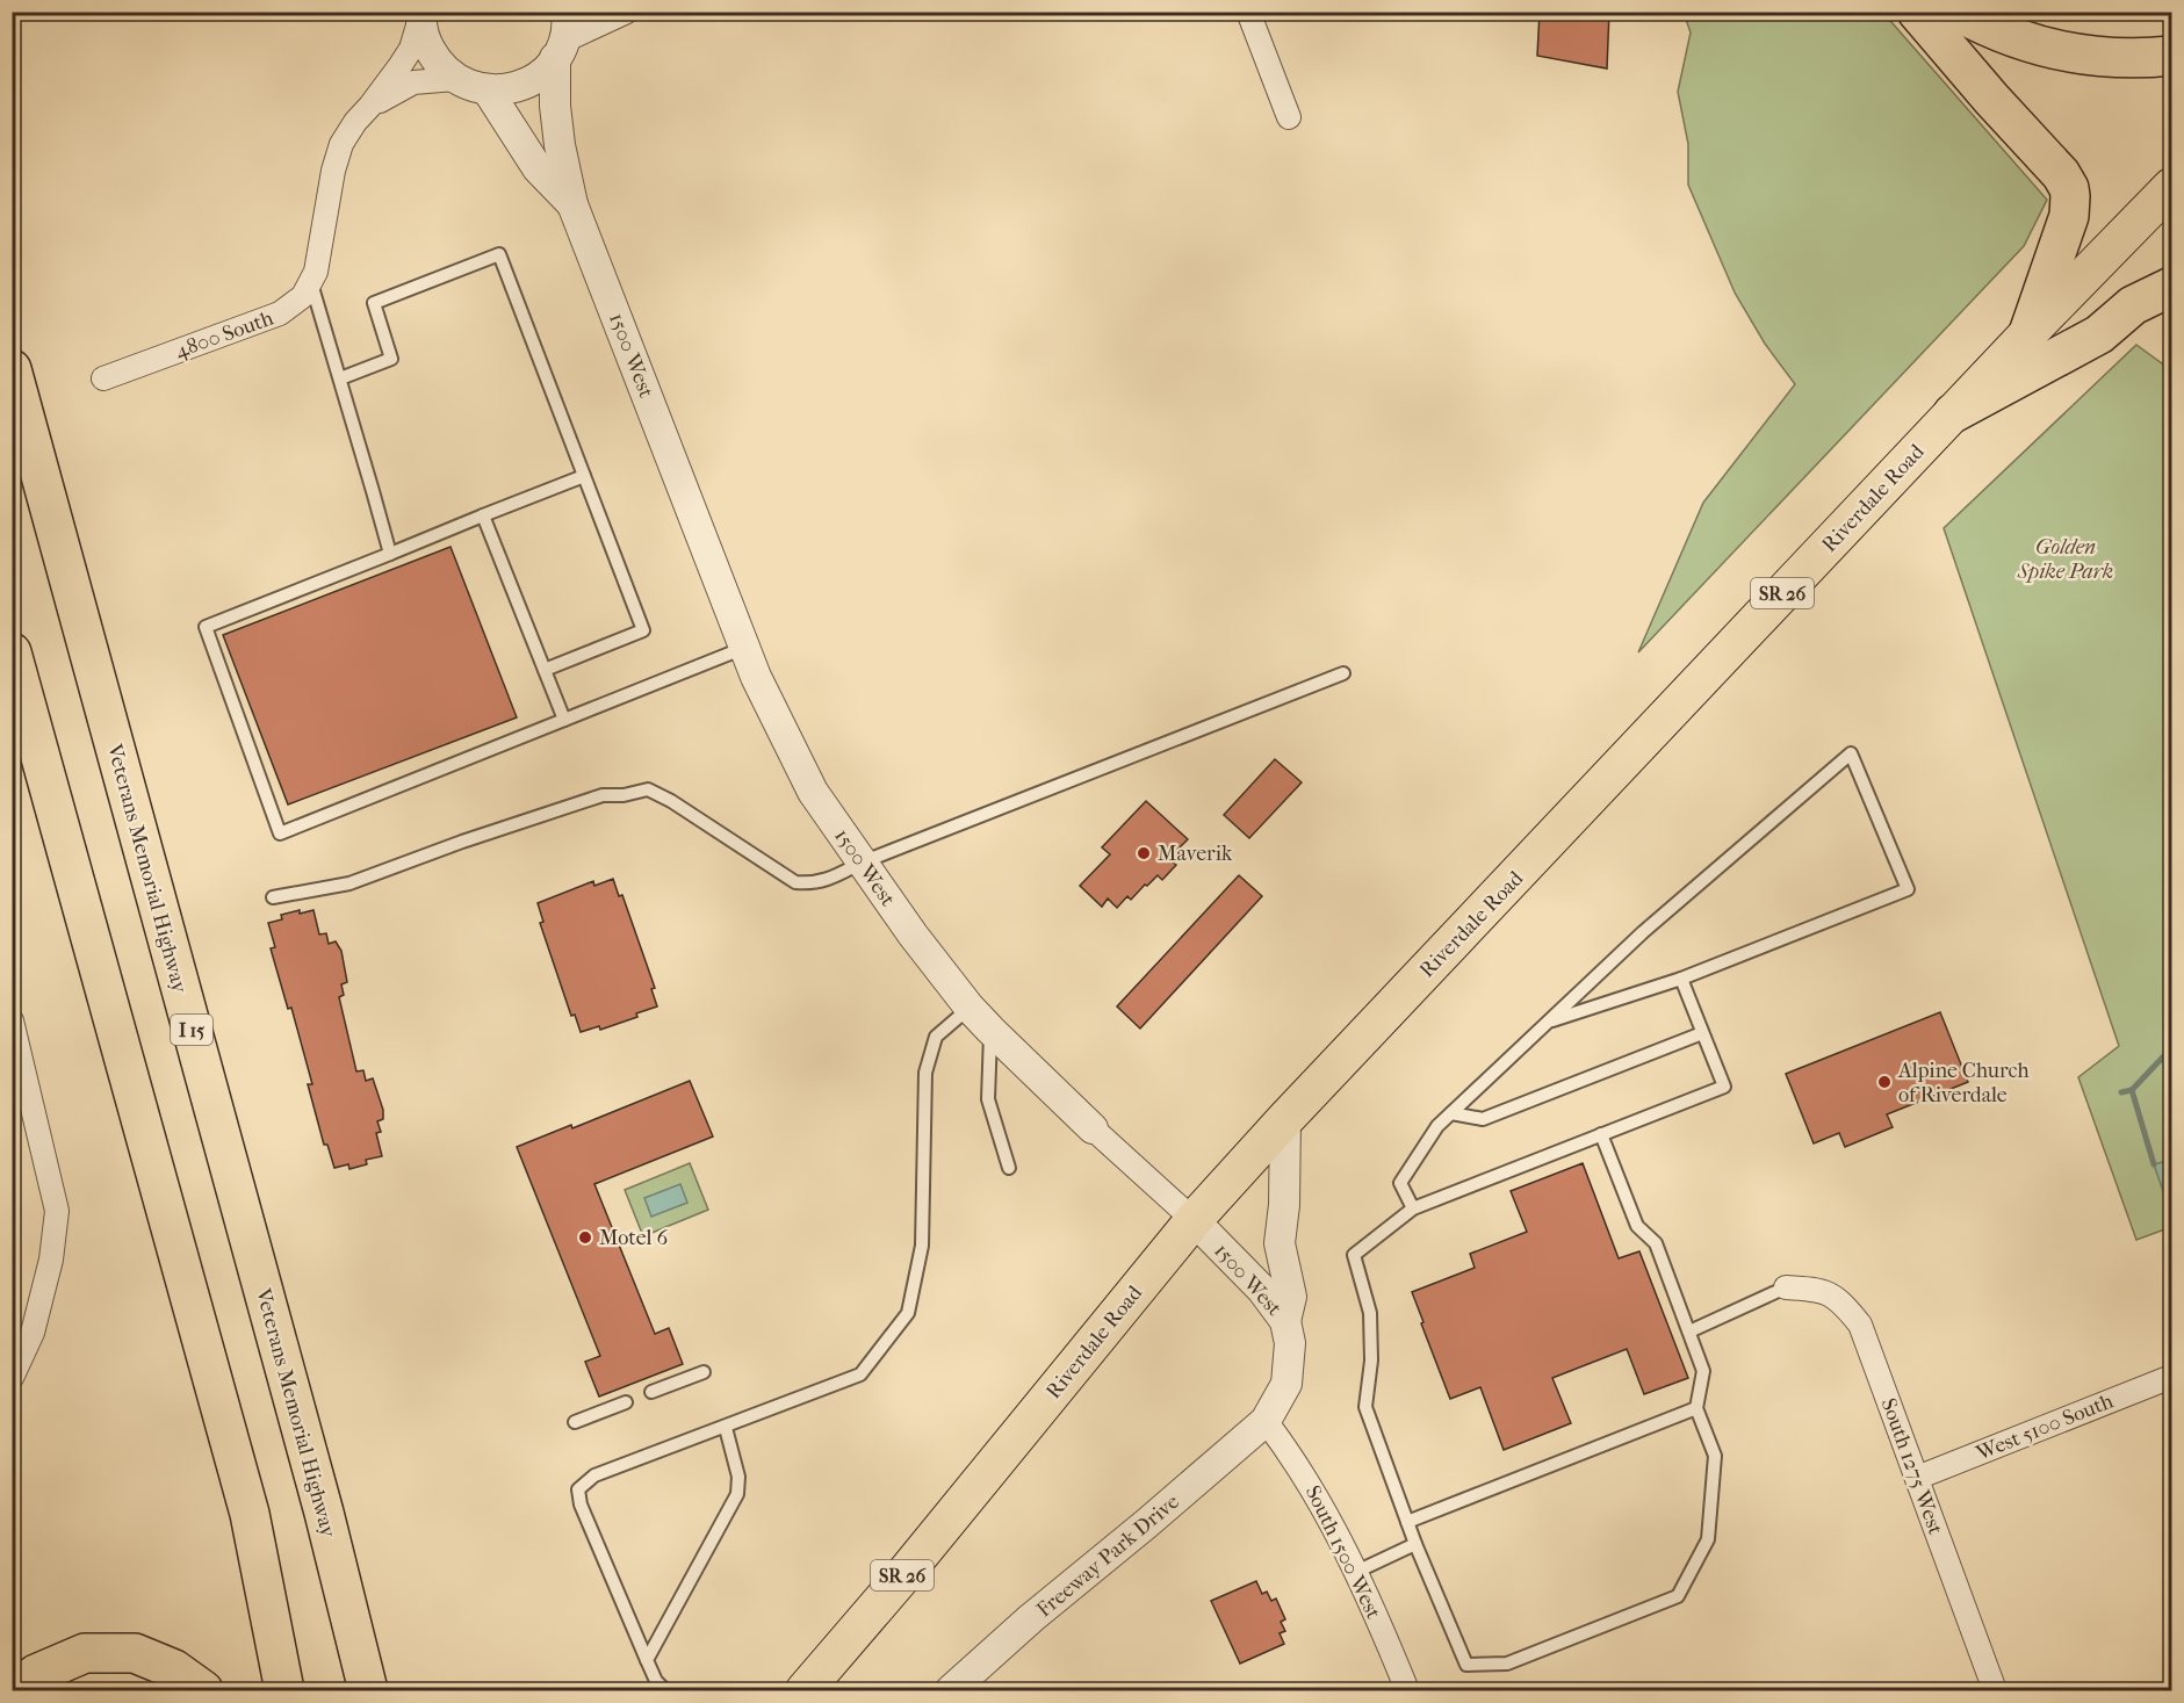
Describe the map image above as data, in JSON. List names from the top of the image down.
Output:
{
  "streets": {
    "highway": ["Veterans Memorial Highway", "I 15"],
    "main road": ["Riverdale Road", "SR 26"],
    "street": [
      "4800 South",
      "1500 West",
      "West 5100 South",
      "South 1275 West",
      "South 1500 West",
      "Freeway Park Drive"
    ]
  },
  "crossings": [
    ["1500 West", "Riverdale Road"],
    ["1500 West", "South 1500 West"],
    ["1500 West", "Freeway Park Drive"],
    ["West 5100 South", "South 1275 West"],
    ["South 1500 West", "Freeway Park Drive"]
  ],
  "parks": ["Golden Spike Park"],
  "places": ["Maverik", "Alpine Church of Riverdale", "Motel 6"]
}
